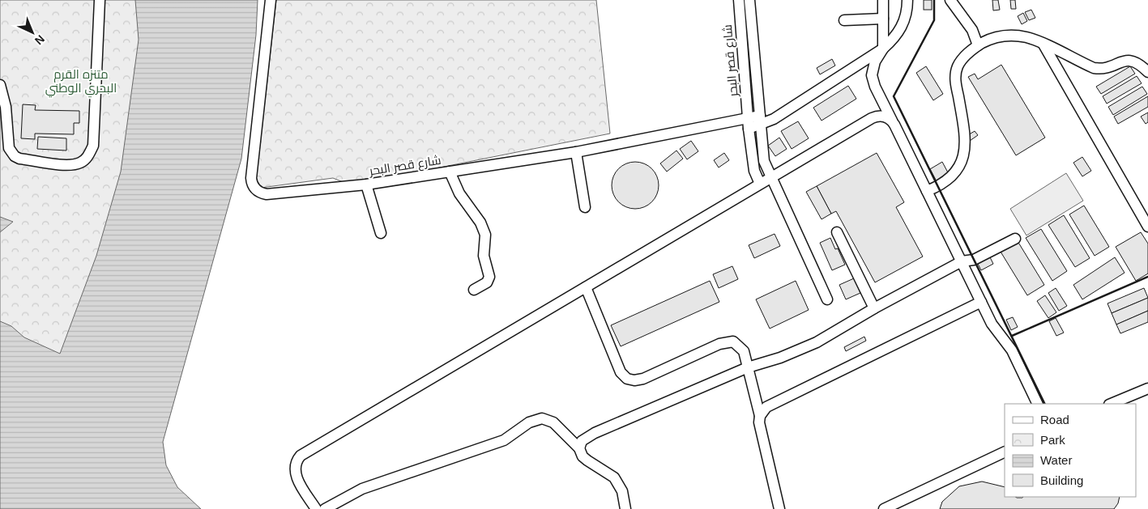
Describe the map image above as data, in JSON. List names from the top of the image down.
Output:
{
  "streets": {
    "street": ["شارع قصر البحر"]
  },
  "parks": ["متنزه القرم البحري الوطني"],
  "legend": [
    "Road",
    "Park",
    "Water",
    "Building"
  ],
  "north": "bottom right"
}
